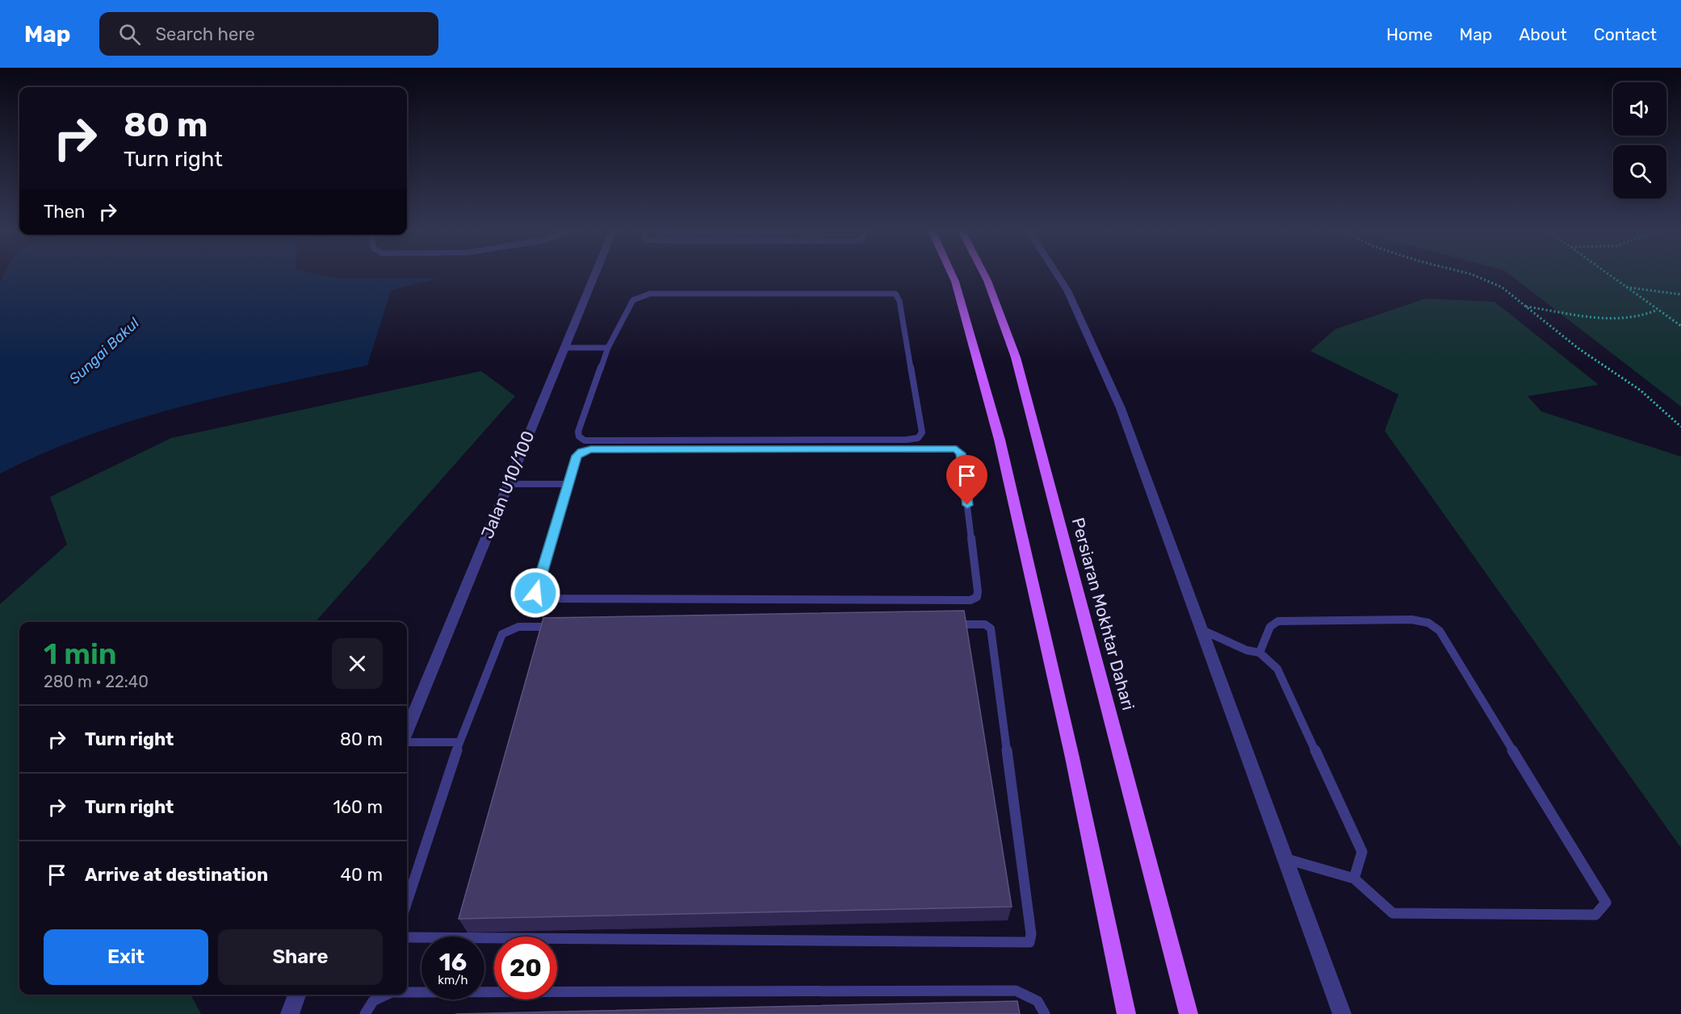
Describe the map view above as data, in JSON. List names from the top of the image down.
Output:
{
  "streets": {
    "main road": ["Persiaran Mokhtar Dahari"],
    "street": ["Jalan U10/100"]
  },
  "water": ["Sungai Bakul"],
  "page": {
    "header": "Map",
    "search": "Search here",
    "nav": [
      "Home",
      "Map",
      "About",
      "Contact"
    ],
    "turn": ["80 m", "Turn right"],
    "then": "Then",
    "heading": ["1 min", "280 m · 22:40"],
    "list": [
      {
        "name": "Turn right",
        "value": "80 m"
      },
      {
        "name": "Turn right",
        "value": "160 m"
      },
      {
        "name": "Arrive at destination",
        "value": "40 m"
      }
    ],
    "buttons": ["Exit", "Share"],
    "speed": "16 km/h",
    "limit": "20"
  }
}
